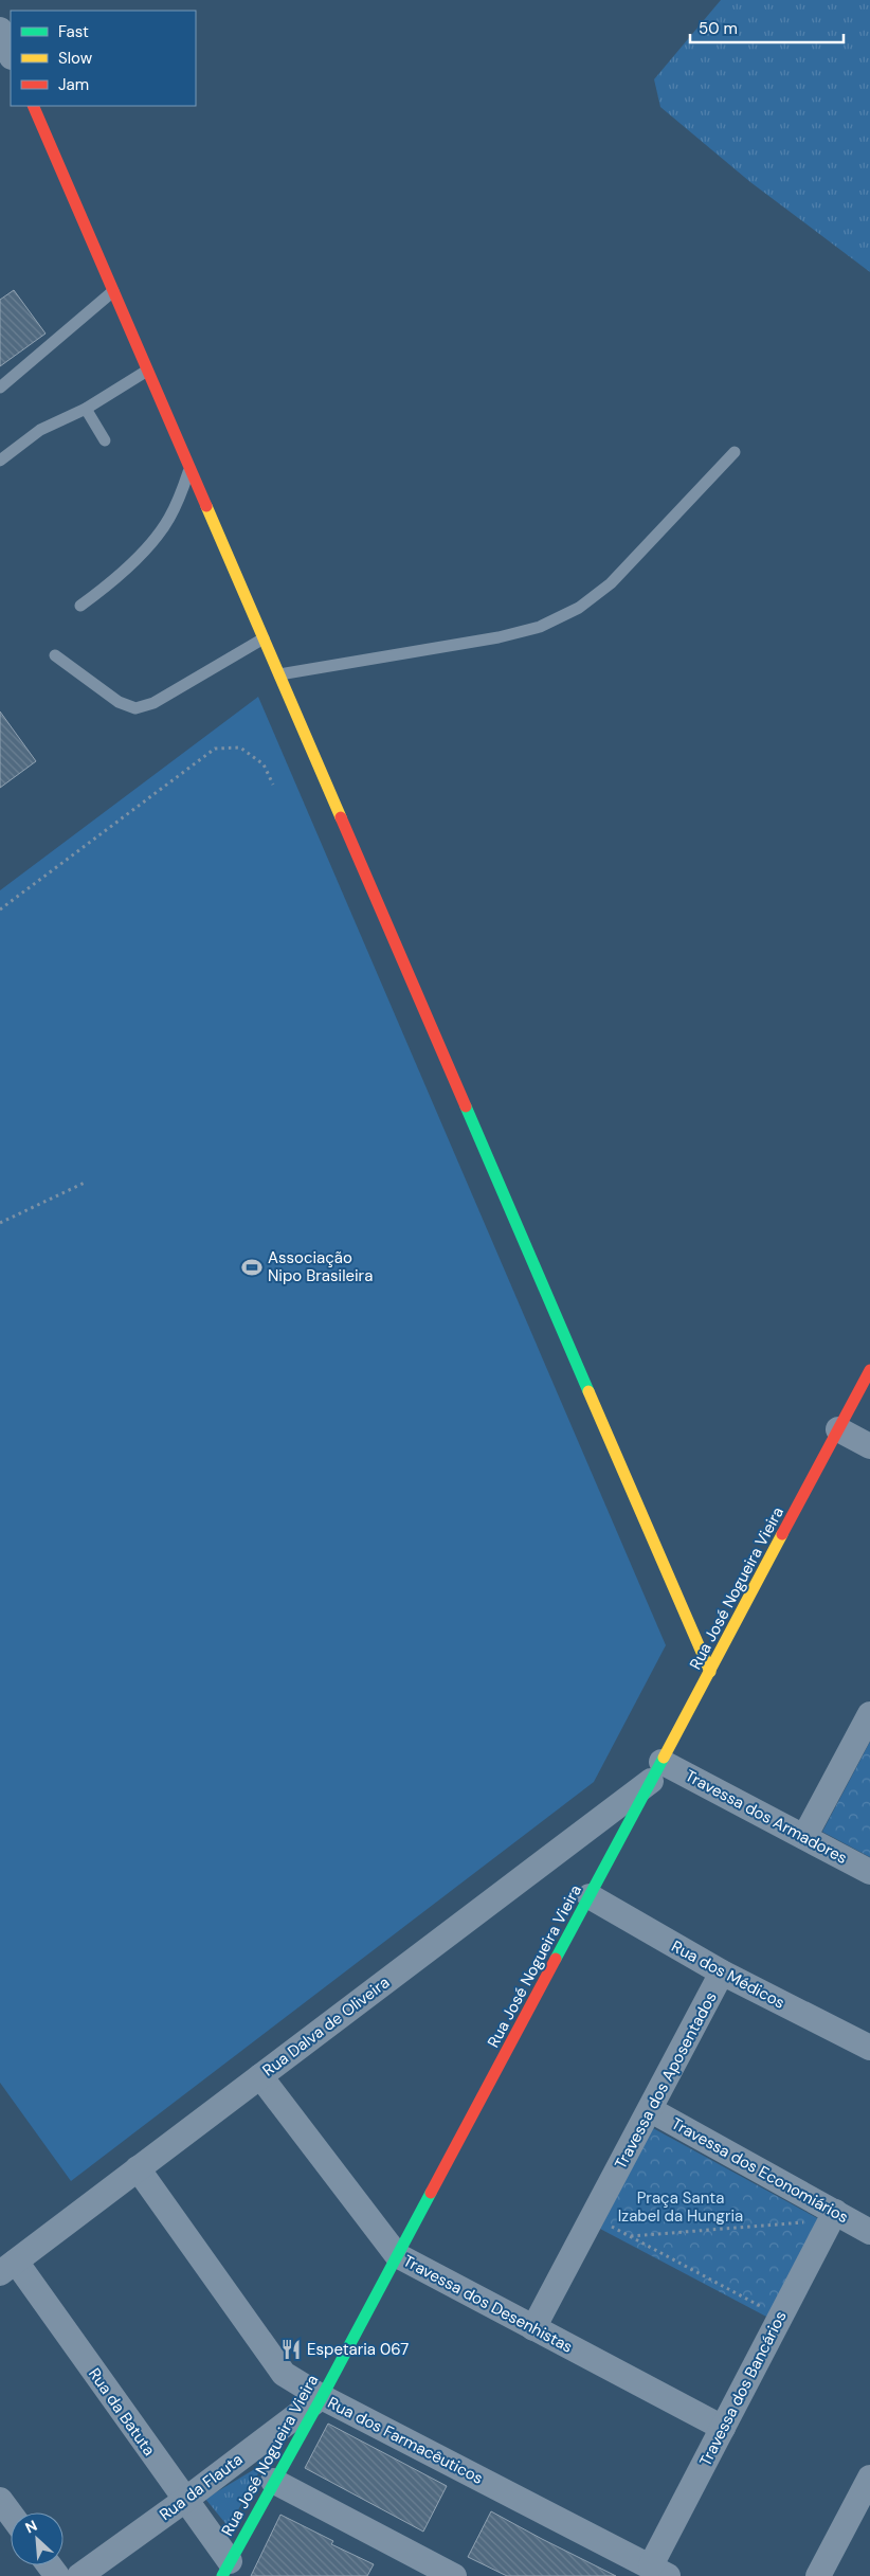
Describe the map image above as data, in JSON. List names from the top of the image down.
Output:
{
  "streets": {
    "street": [
      "Rua José Nogueira Vieira",
      "Travessa dos Armadores",
      "Rua dos Médicos",
      "Rua Dalva de Oliveira",
      "Travessa dos Aposentados",
      "Travessa dos Economiários",
      "Travessa dos Desenhistas",
      "Travessa dos Bancários",
      "Rua da Batuta",
      "Rua dos Farmacêuticos",
      "Rua da Flauta"
    ]
  },
  "crossings": [
    ["Rua José Nogueira Vieira", "Travessa dos Armadores"],
    ["Rua José Nogueira Vieira", "Rua dos Médicos"],
    ["Rua José Nogueira Vieira", "Rua Dalva de Oliveira"],
    ["Rua José Nogueira Vieira", "Travessa dos Desenhistas"],
    ["Rua José Nogueira Vieira", "Rua da Batuta"],
    ["Rua José Nogueira Vieira", "Rua dos Farmacêuticos"],
    ["Rua José Nogueira Vieira", "Rua da Flauta"],
    ["Travessa dos Armadores", "Rua Dalva de Oliveira"],
    ["Rua dos Médicos", "Travessa dos Aposentados"],
    ["Rua Dalva de Oliveira", "Travessa dos Desenhistas"],
    ["Rua Dalva de Oliveira", "Rua da Batuta"],
    ["Rua Dalva de Oliveira", "Rua dos Farmacêuticos"],
    ["Travessa dos Aposentados", "Travessa dos Economiários"],
    ["Travessa dos Aposentados", "Travessa dos Desenhistas"],
    ["Travessa dos Economiários", "Travessa dos Bancários"],
    ["Travessa dos Desenhistas", "Travessa dos Bancários"],
    ["Travessa dos Bancários", "Rua dos Farmacêuticos"],
    ["Rua da Batuta", "Rua da Flauta"],
    ["Rua dos Farmacêuticos", "Rua da Flauta"]
  ],
  "parks": ["Praça Santa Izabel da Hungria"],
  "places": {
    "sports": ["Associação Nipo Brasileira"],
    "restaurant": ["Espetaria 067"]
  },
  "legend": ["Fast", "Slow", "Jam"],
  "scale_bar": "50 m",
  "north": "top left"
}
